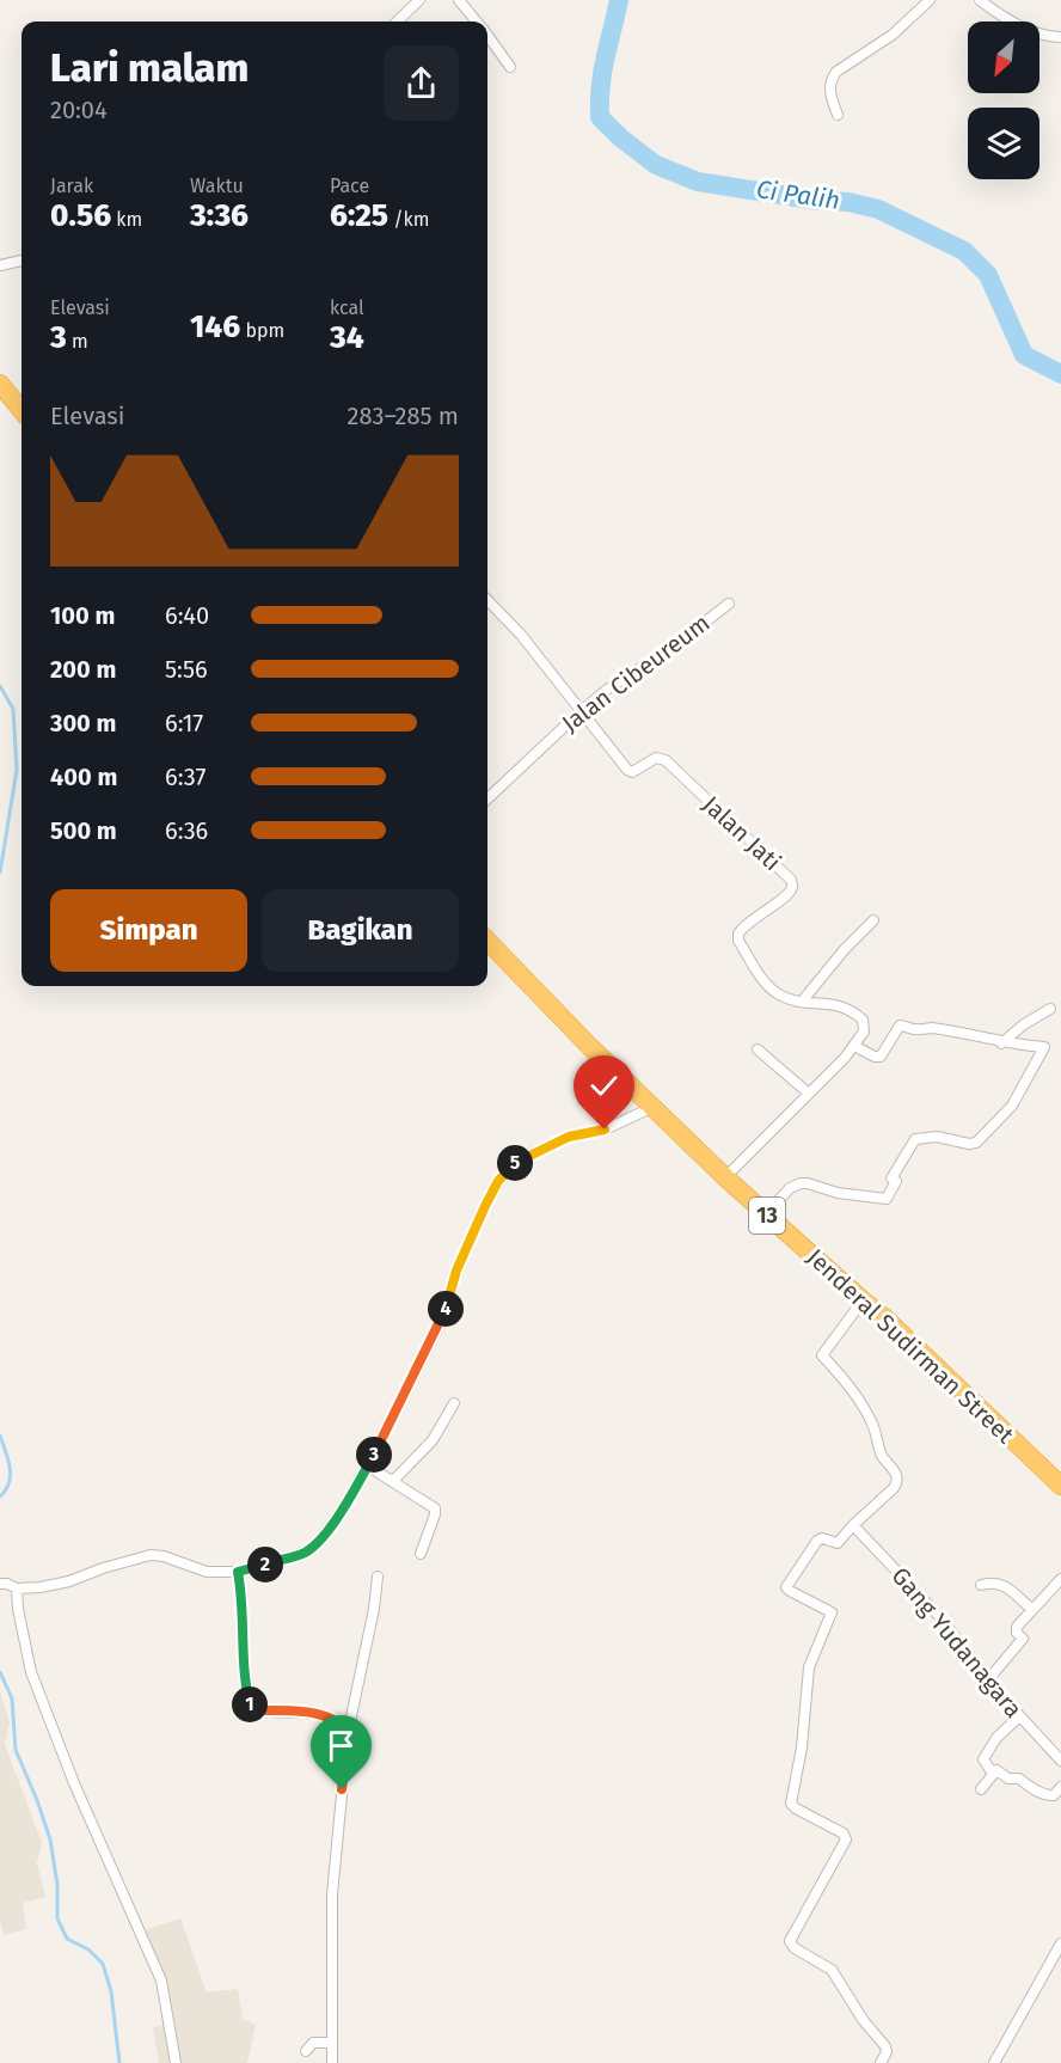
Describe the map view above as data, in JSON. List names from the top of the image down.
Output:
{
  "streets": {
    "highway": ["13", "Jenderal Sudirman Street"],
    "street": ["Jalan Cibeureum", "Jalan Jati", "Gang Yudanagara"]
  },
  "crossings": [
    ["Jalan Cibeureum", "Jalan Jati"]
  ],
  "water": ["Ci Palih"],
  "north": "bottom left",
  "page": {
    "heading": ["Lari malam", "20:04"],
    "stats": [
      ["Jarak", "0.56 km"],
      ["Waktu", "3:36"],
      ["Pace", "6:25 /km"],
      ["Elevasi", "3 m"],
      ["146 bpm"],
      ["kcal", "34"]
    ],
    "chart": ["Elevasi", "283–285 m"],
    "list": [
      {
        "name": "100 m",
        "note": "6:40"
      },
      {
        "name": "200 m",
        "note": "5:56"
      },
      {
        "name": "300 m",
        "note": "6:17"
      },
      {
        "name": "400 m",
        "note": "6:37"
      },
      {
        "name": "500 m",
        "note": "6:36"
      }
    ],
    "buttons": ["Simpan", "Bagikan"],
    "pins": [
      "5",
      "4",
      "3",
      "2",
      "1"
    ]
  }
}
